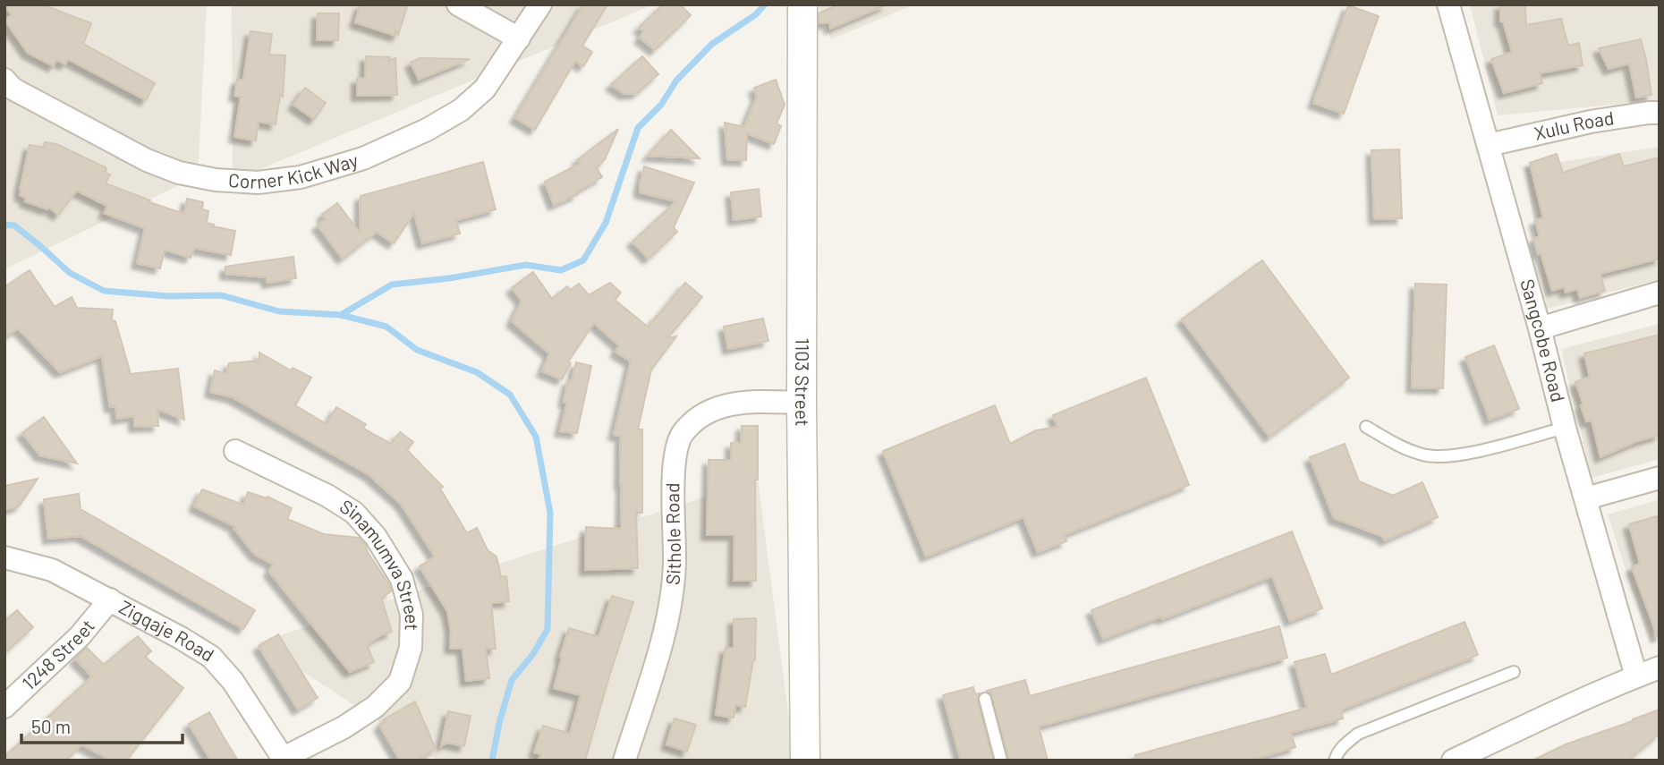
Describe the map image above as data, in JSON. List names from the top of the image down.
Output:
{
  "streets": {
    "street": [
      "Xulu Road",
      "Corner Kick Way",
      "Sangcobe Road",
      "1103 Street",
      "Sithole Road",
      "Sinamumva Street",
      "Zigqaje Road",
      "1248 Street"
    ]
  },
  "crossings": [
    ["Xulu Road", "Sangcobe Road"],
    ["1103 Street", "Sithole Road"],
    ["Sinamumva Street", "Zigqaje Road"],
    ["Zigqaje Road", "1248 Street"]
  ],
  "scale_bar": "50 m"
}
